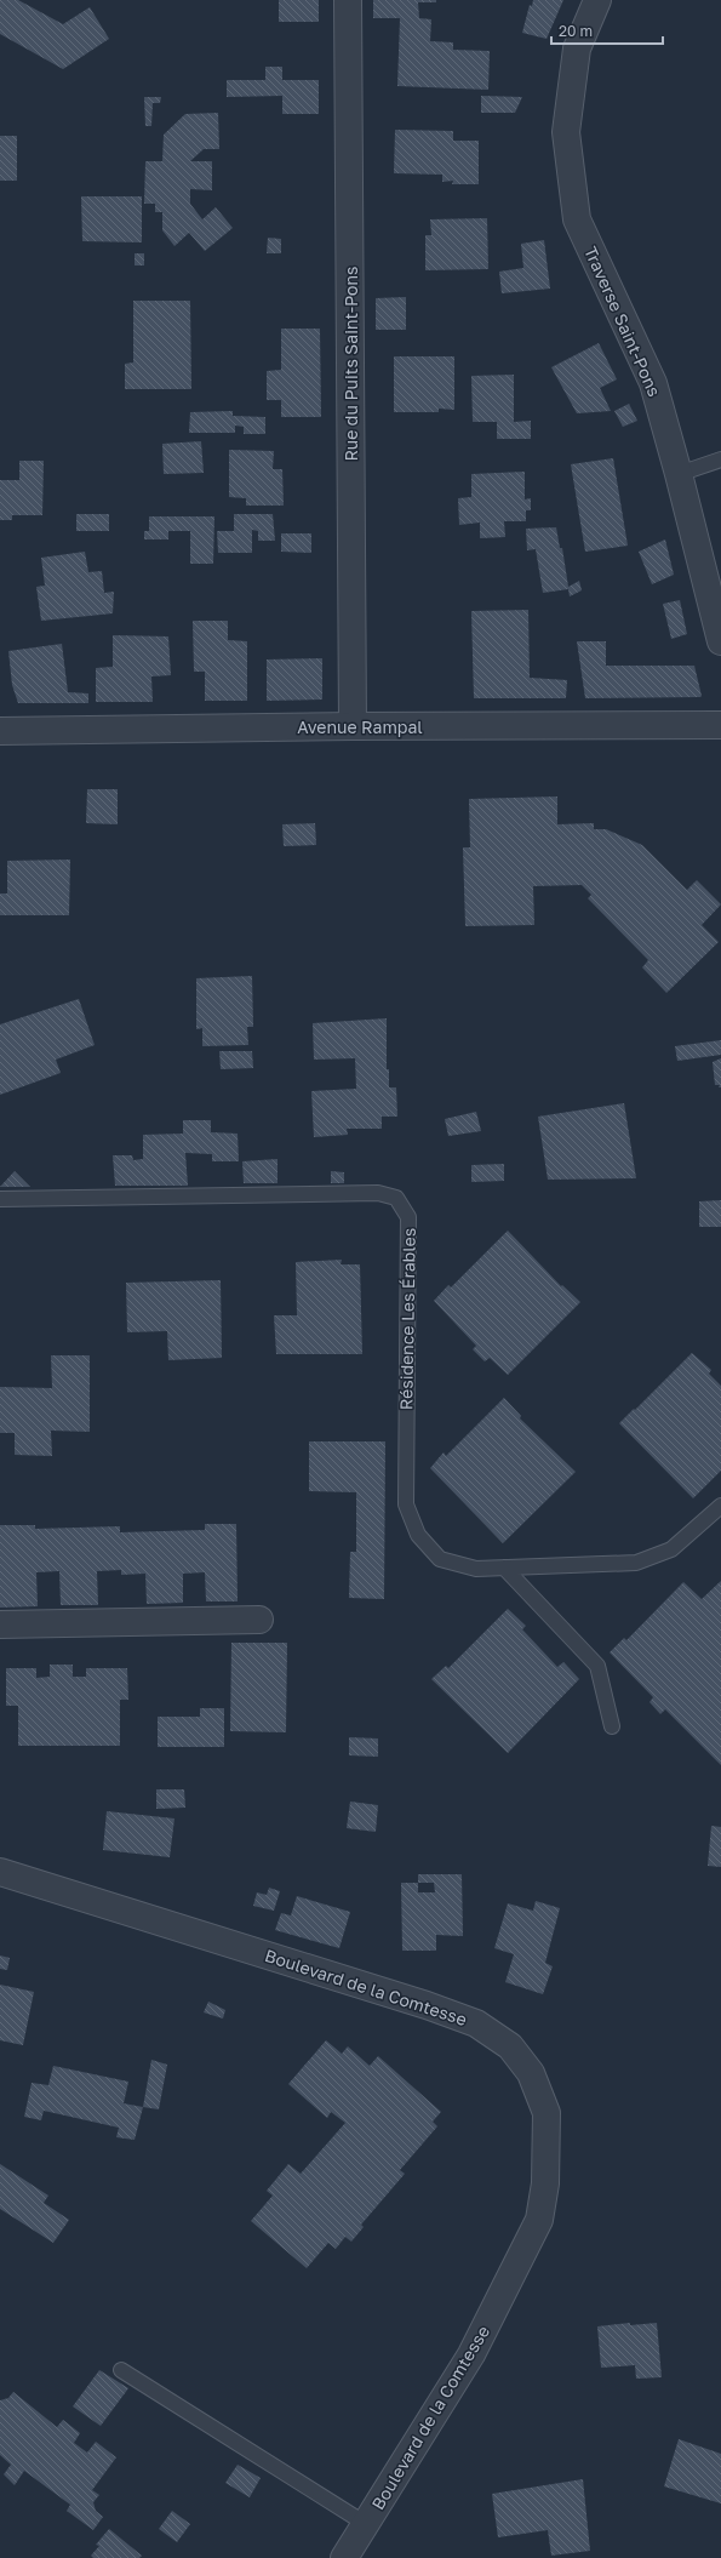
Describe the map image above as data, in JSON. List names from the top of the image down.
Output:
{
  "streets": {
    "street": [
      "Traverse Saint-Pons",
      "Rue du Puits Saint-Pons",
      "Avenue Rampal",
      "Boulevard de la Comtesse"
    ],
    "lane": ["Résidence Les Érables"]
  },
  "crossings": [
    ["Rue du Puits Saint-Pons", "Avenue Rampal"]
  ],
  "scale_bar": "20 m"
}
